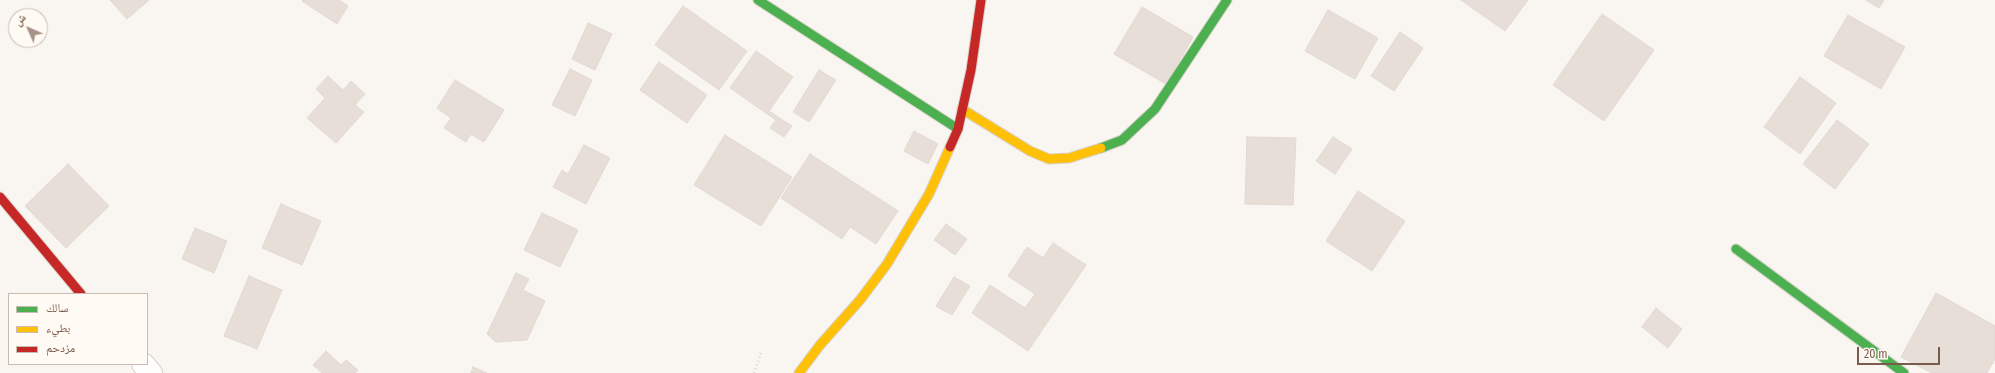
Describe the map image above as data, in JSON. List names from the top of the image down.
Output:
{
  "legend": ["سالك", "بطيء", "مزدحم"],
  "scale_bar": "20 m",
  "north": "top left"
}
